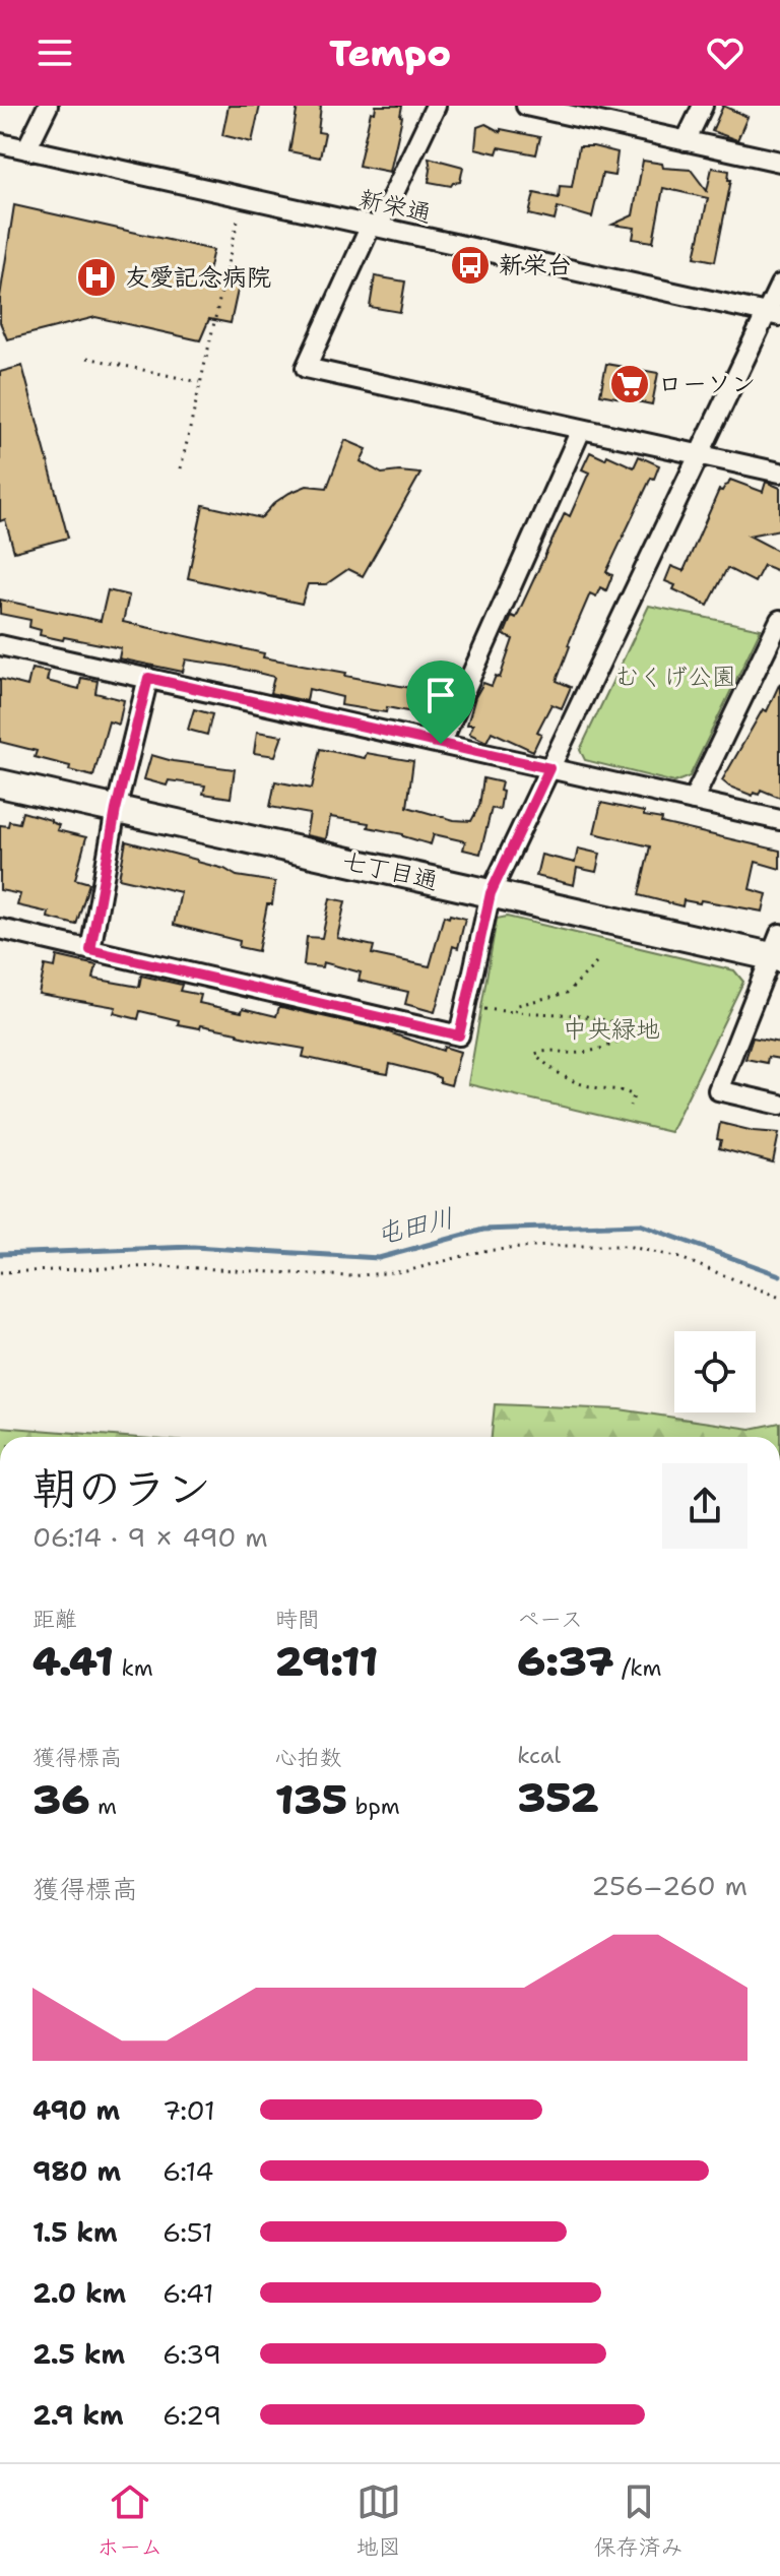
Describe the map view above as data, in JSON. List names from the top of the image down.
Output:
{
  "streets": {
    "street": ["新栄通", "七丁目通"]
  },
  "water": ["屯田川"],
  "parks": ["むくげ公園", "中央緑地"],
  "places": {
    "bus stop": ["新栄台"],
    "hospital": ["友愛記念病院"],
    "supermarket": ["ローソン"]
  },
  "page": {
    "header": "Tempo",
    "heading": ["朝のラン", "06:14 · 9 × 490 m"],
    "stats": [
      ["距離", "4.41 km"],
      ["時間", "29:11"],
      ["ペース", "6:37 /km"],
      ["獲得標高", "36 m"],
      ["心拍数", "135 bpm"],
      ["kcal", "352"]
    ],
    "chart": ["獲得標高", "256–260 m"],
    "list": [
      {
        "name": "490 m",
        "note": "7:01"
      },
      {
        "name": "980 m",
        "note": "6:14"
      },
      {
        "name": "1.5 km",
        "note": "6:51"
      },
      {
        "name": "2.0 km",
        "note": "6:41"
      },
      {
        "name": "2.5 km",
        "note": "6:39"
      },
      {
        "name": "2.9 km",
        "note": "6:29"
      }
    ],
    "tabs": ["ホーム", "地図", "保存済み"]
  }
}
